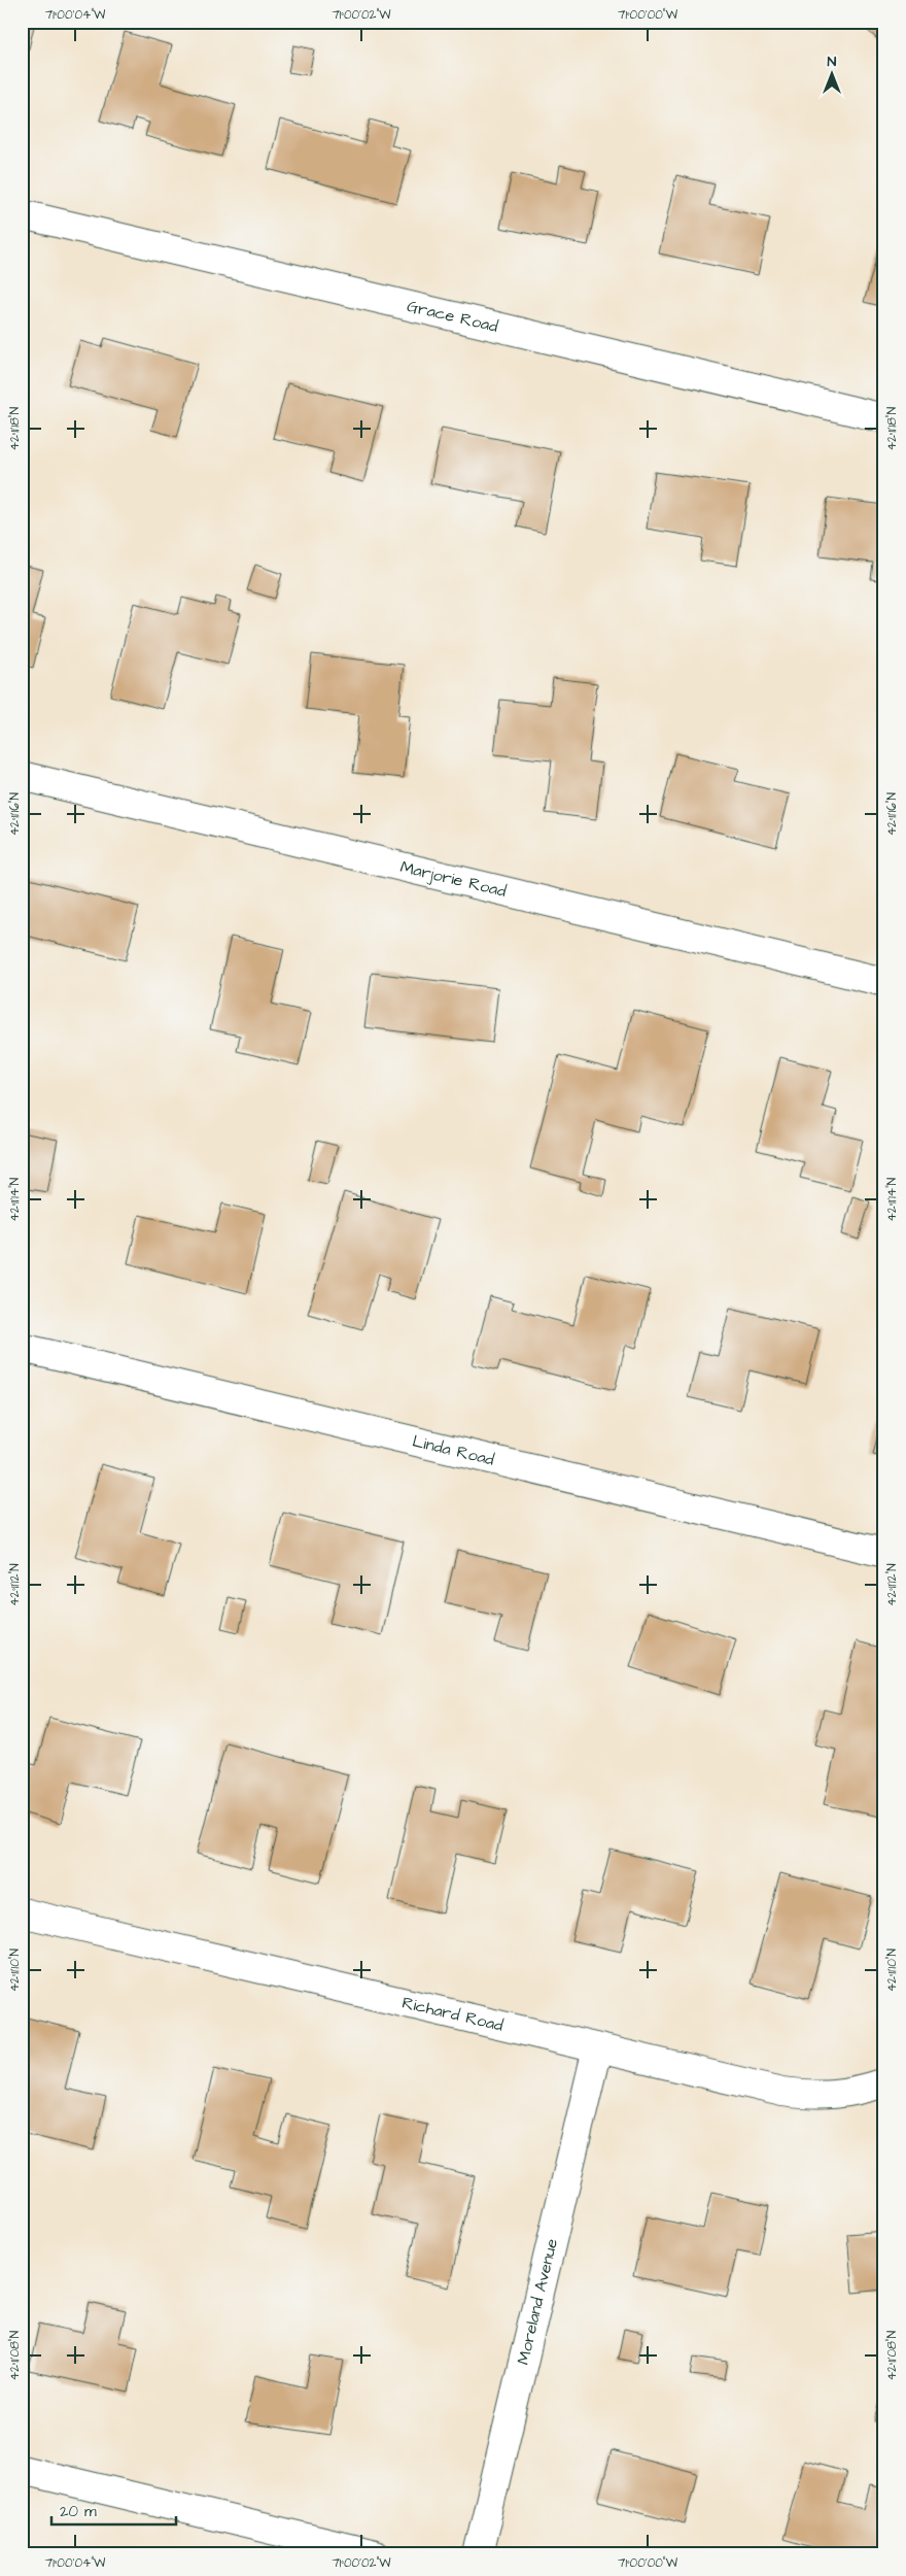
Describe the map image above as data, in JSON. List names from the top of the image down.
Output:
{
  "streets": {
    "street": [
      "Grace Road",
      "Marjorie Road",
      "Linda Road",
      "Richard Road",
      "Moreland Avenue"
    ]
  },
  "crossings": [
    ["Richard Road", "Moreland Avenue"]
  ],
  "scale_bar": "20 m",
  "north": "top",
  "coordinates": [
    "71°00'04\"W",
    "71°00'02\"W",
    "71°00'00\"W",
    "42°11'18\"N",
    "42°11'16\"N",
    "42°11'14\"N",
    "42°11'12\"N",
    "42°11'10\"N",
    "42°11'08\"N"
  ]
}
